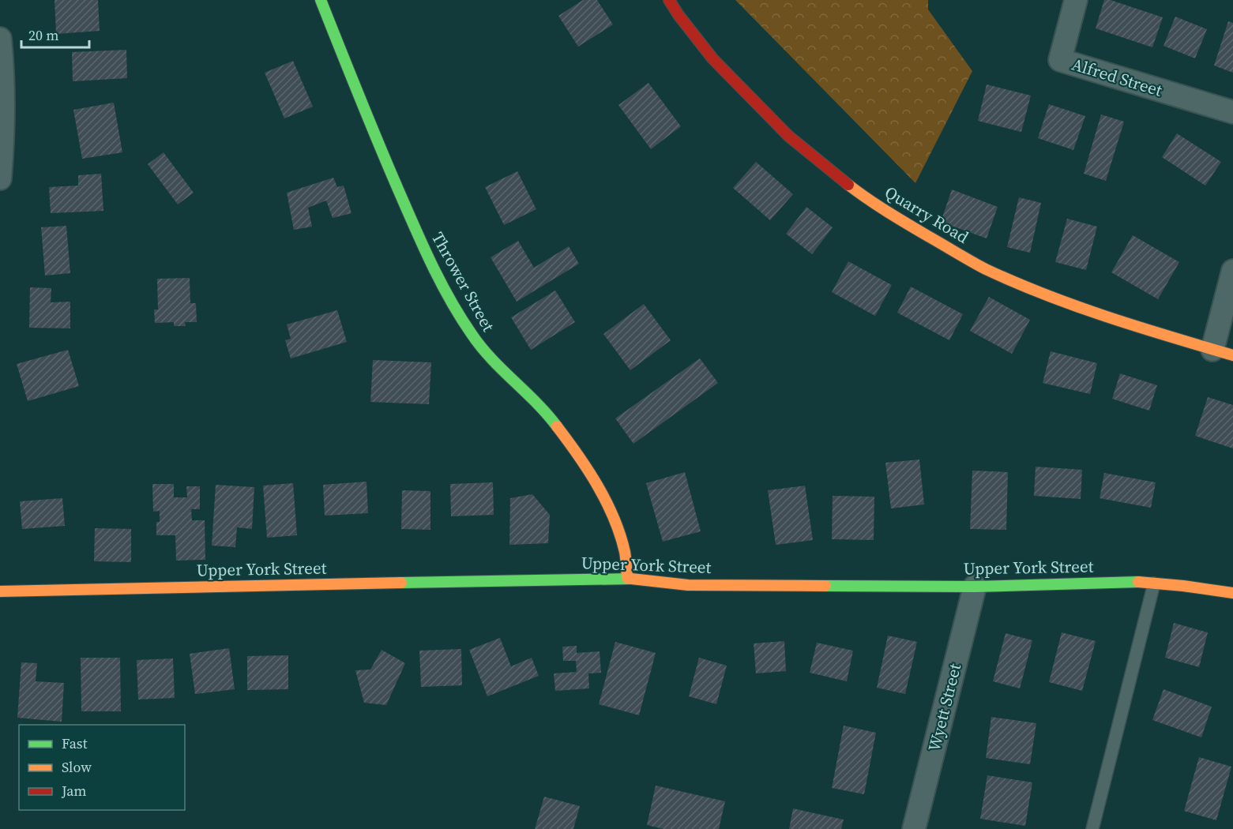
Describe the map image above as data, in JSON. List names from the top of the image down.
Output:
{
  "streets": {
    "street": [
      "Alfred Street",
      "Quarry Road",
      "Thrower Street",
      "Upper York Street",
      "Wyett Street"
    ]
  },
  "crossings": [
    ["Thrower Street", "Upper York Street"],
    ["Upper York Street", "Wyett Street"]
  ],
  "legend": ["Fast", "Slow", "Jam"],
  "scale_bar": "20 m"
}
